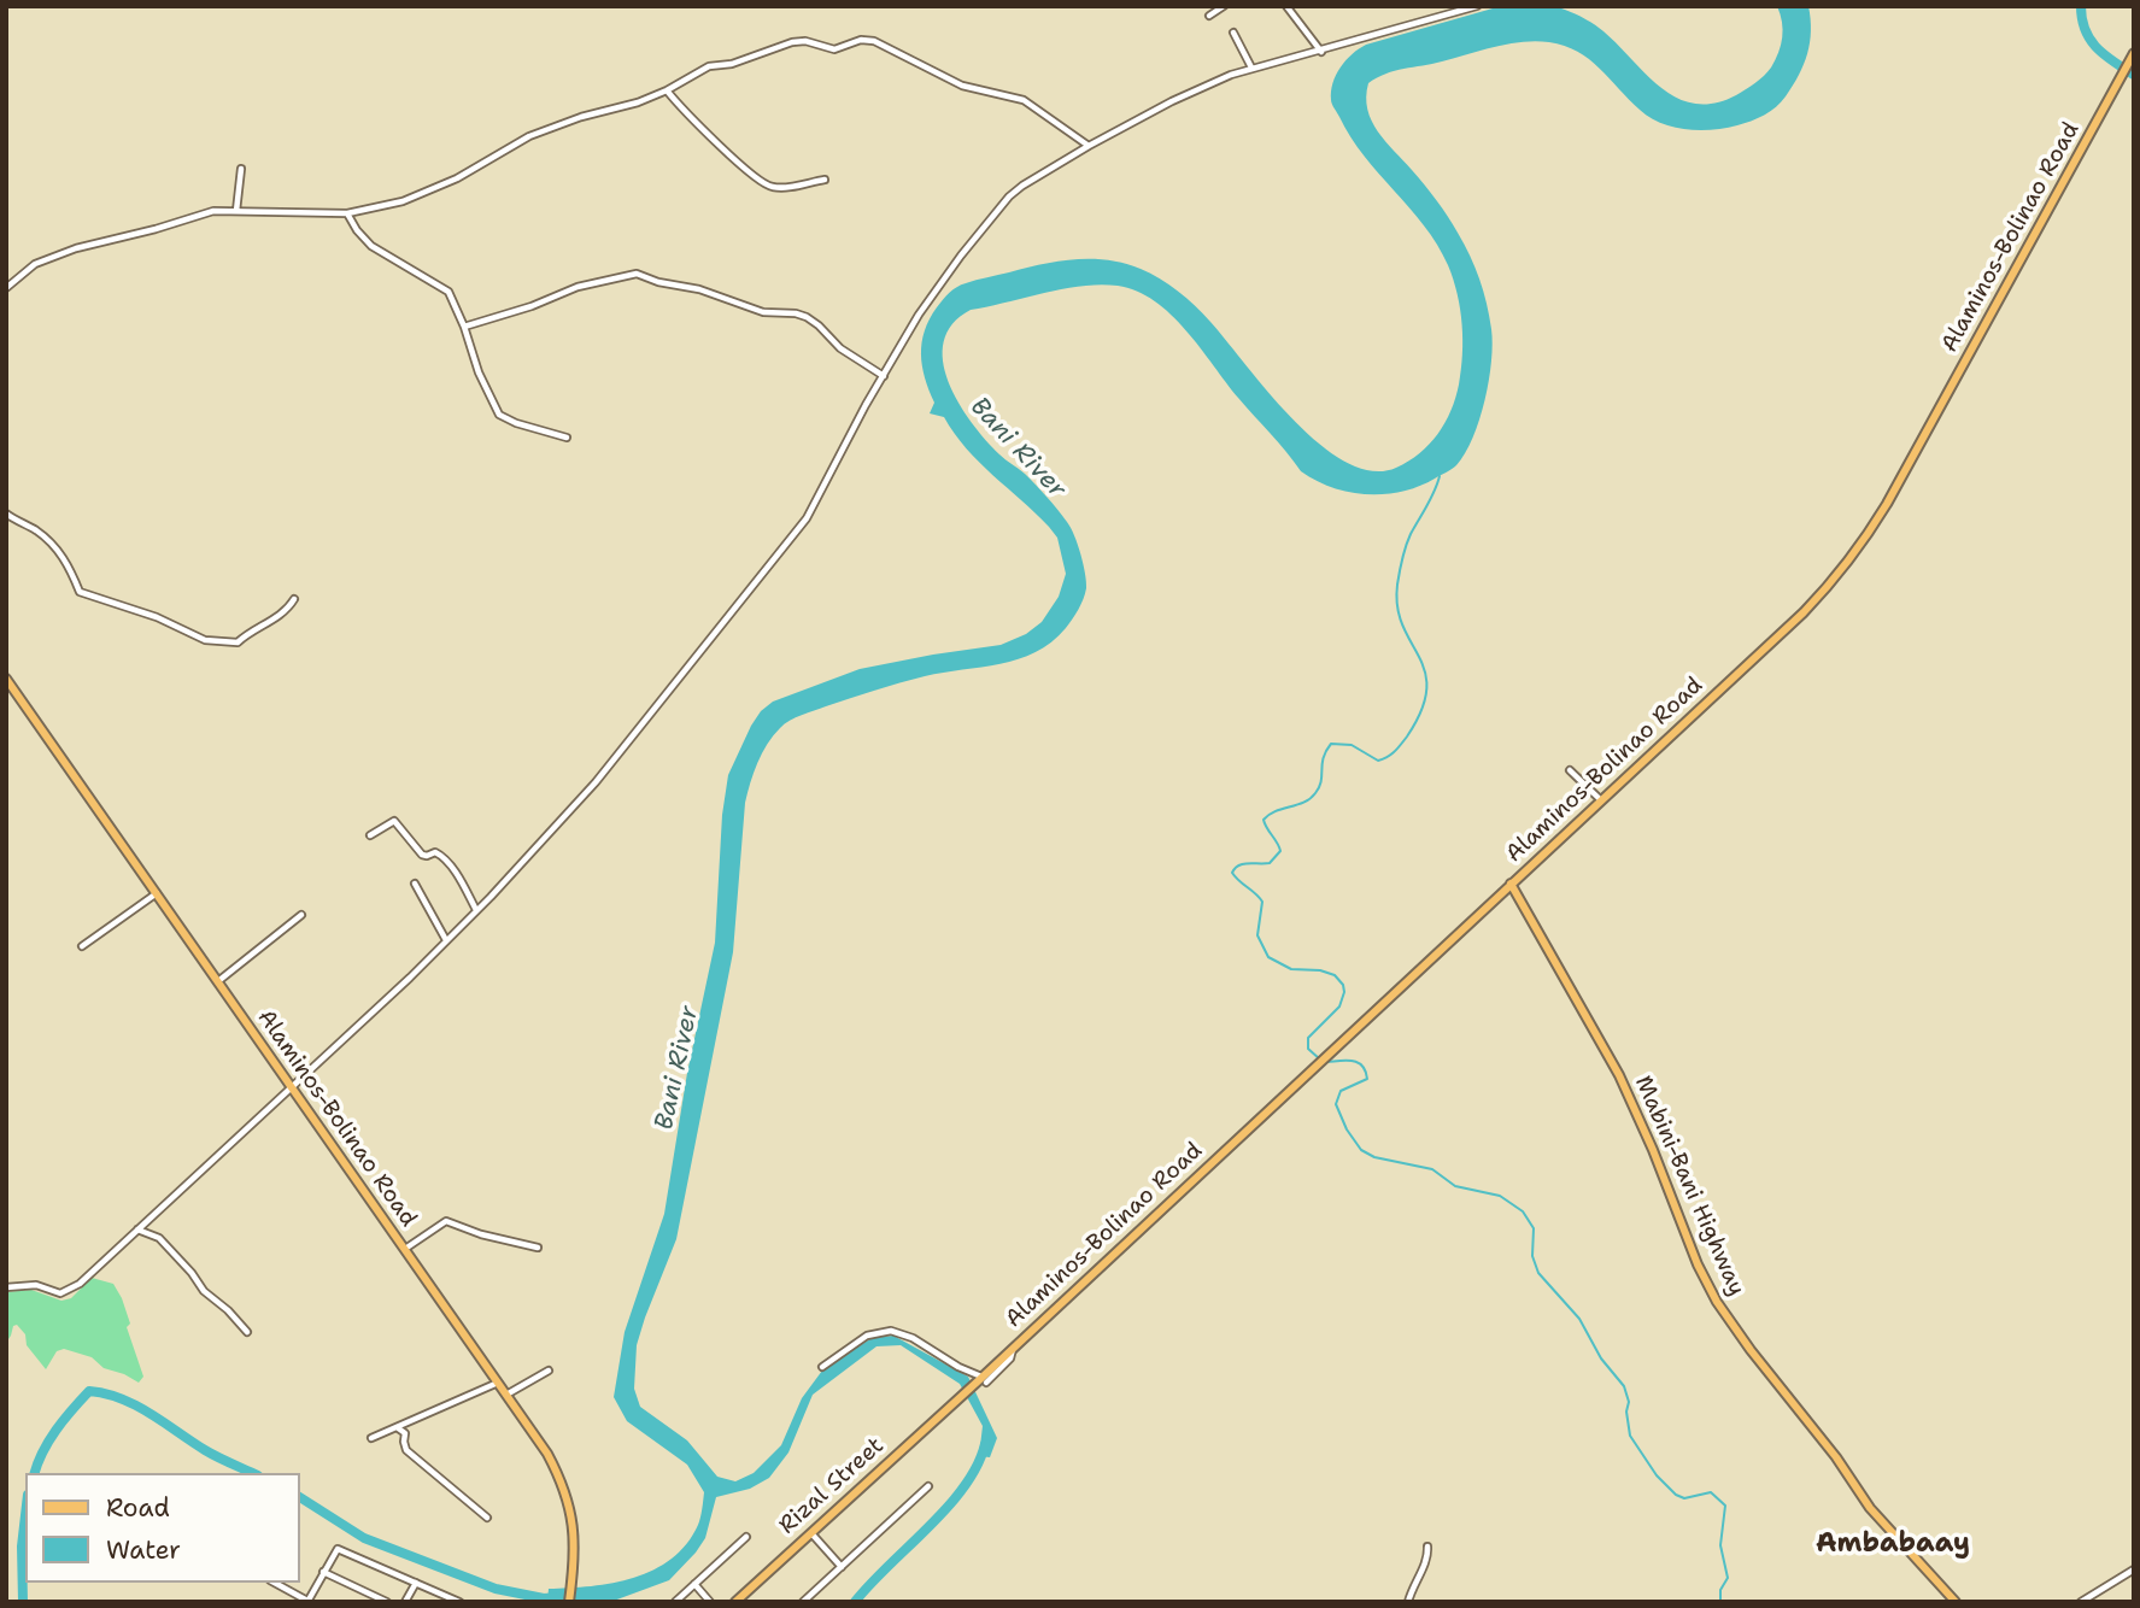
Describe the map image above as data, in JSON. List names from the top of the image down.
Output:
{
  "streets": {
    "main road": ["Alaminos-Bolinao Road", "Mabini-Bani Highway", "Rizal Street"]
  },
  "crossings": [
    ["Alaminos-Bolinao Road", "Mabini-Bani Highway"],
    ["Alaminos-Bolinao Road", "Rizal Street"]
  ],
  "districts": ["Ambabaay"],
  "water": ["Bani River"],
  "legend": ["Road", "Water"]
}
